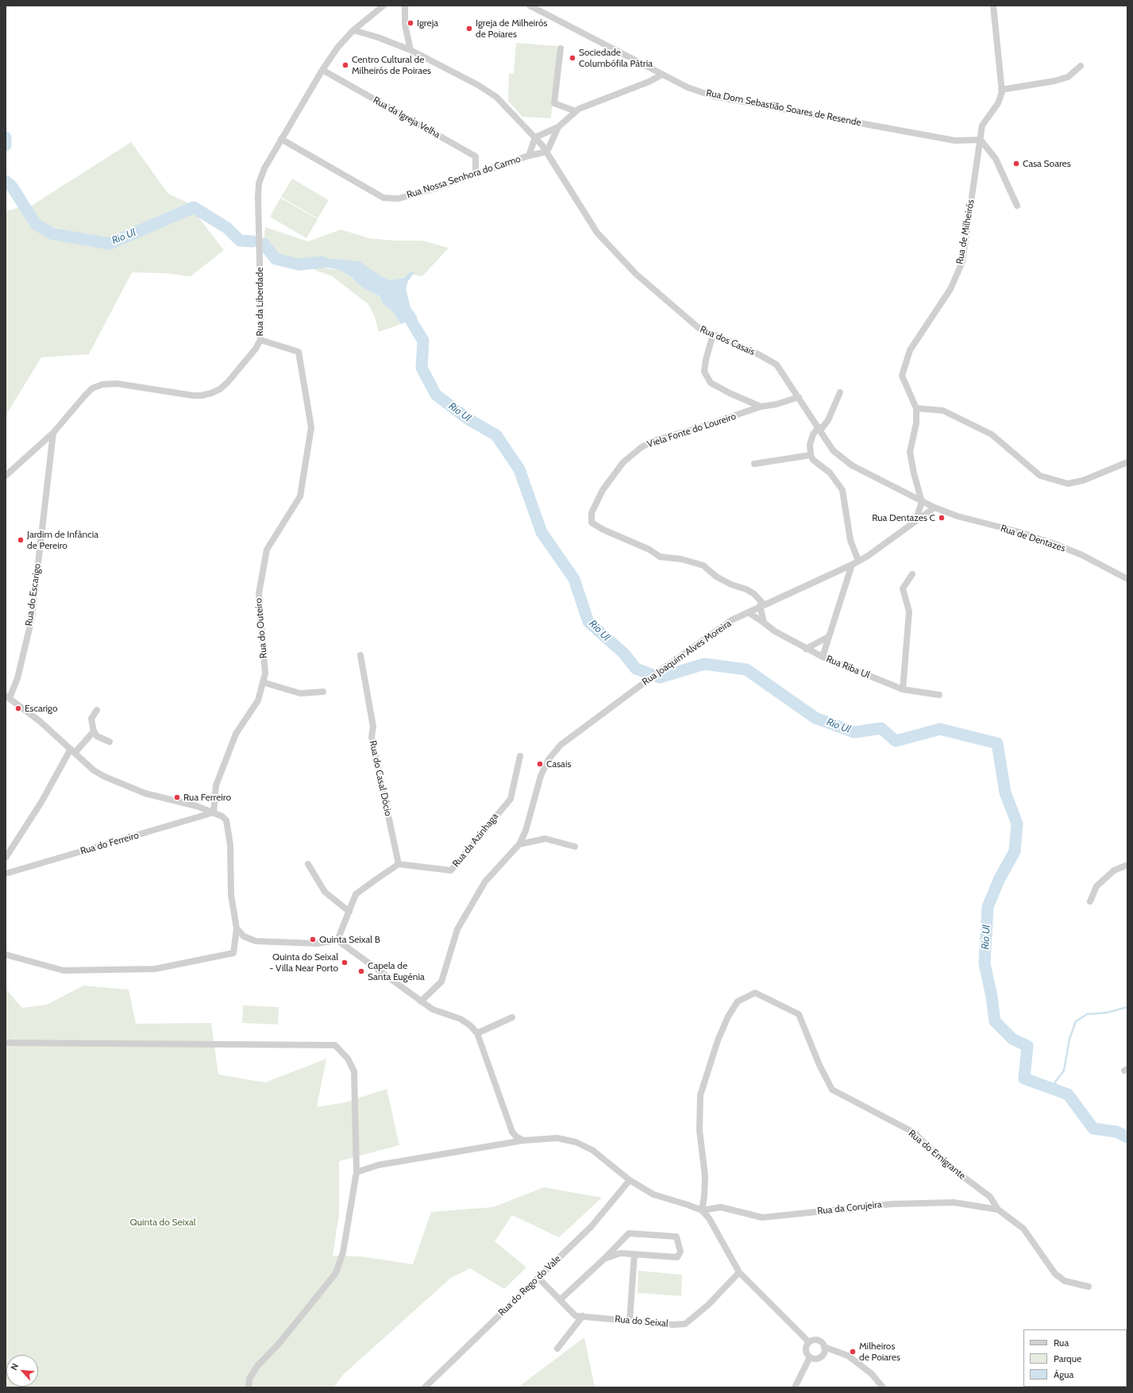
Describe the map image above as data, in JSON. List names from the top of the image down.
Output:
{
  "streets": {
    "street": [
      "Rua Dom Sebastião Soares de Resende",
      "Rua da Igreja Velha",
      "Rua Nossa Senhora do Carmo",
      "Rua de Milheirós",
      "Rua da Liberdade",
      "Rua dos Casais",
      "Viela Fonte do Loureiro",
      "Rua de Dentazes",
      "Rua do Escarigo",
      "Rua do Outeiro",
      "Rua Joaquim Alves Moreira",
      "Rua Riba Ul",
      "Rua do Casal Dócio",
      "Rua da Azinhaga",
      "Rua do Ferreiro",
      "Rua do Emigrante",
      "Rua da Corujeira",
      "Rua do Rego do Vale",
      "Rua do Seixal"
    ]
  },
  "crossings": [
    ["Rua Dom Sebastião Soares de Resende", "Rua de Milheirós"],
    ["Rua da Igreja Velha", "Rua Nossa Senhora do Carmo"],
    ["Rua da Igreja Velha", "Rua da Liberdade"],
    ["Rua Nossa Senhora do Carmo", "Rua da Liberdade"],
    ["Rua Nossa Senhora do Carmo", "Rua dos Casais"],
    ["Rua de Milheirós", "Rua dos Casais"],
    ["Rua da Liberdade", "Rua dos Casais"],
    ["Rua da Liberdade", "Rua do Escarigo"],
    ["Rua da Liberdade", "Rua do Outeiro"],
    ["Rua dos Casais", "Rua de Dentazes"],
    ["Rua dos Casais", "Rua Joaquim Alves Moreira"],
    ["Viela Fonte do Loureiro", "Rua Joaquim Alves Moreira"],
    ["Rua de Dentazes", "Rua Joaquim Alves Moreira"],
    ["Rua do Outeiro", "Rua do Ferreiro"],
    ["Rua Joaquim Alves Moreira", "Rua Riba Ul"],
    ["Rua do Casal Dócio", "Rua da Azinhaga"],
    ["Rua do Emigrante", "Rua da Corujeira"],
    ["Rua do Rego do Vale", "Rua do Seixal"]
  ],
  "water": ["Rio Ul"],
  "parks": ["Quinta do Seixal"],
  "places": [
    "Igreja",
    "Igreja de Milheirós de Poiares",
    "Sociedade Columbófila Pátria",
    "Centro Cultural de Milheirós de Poiraes",
    "Casa Soares",
    "Rua Dentazes C",
    "Jardim de Infância de Pereiro",
    "Escarigo",
    "Casais",
    "Rua Ferreiro",
    "Quinta Seixal B",
    "Quinta do Seixal - Villa Near Porto",
    "Capela de Santa Eugénia",
    "Milheiros de Poiares"
  ],
  "legend": ["Rua", "Parque", "Água"],
  "north": "top left"
}
